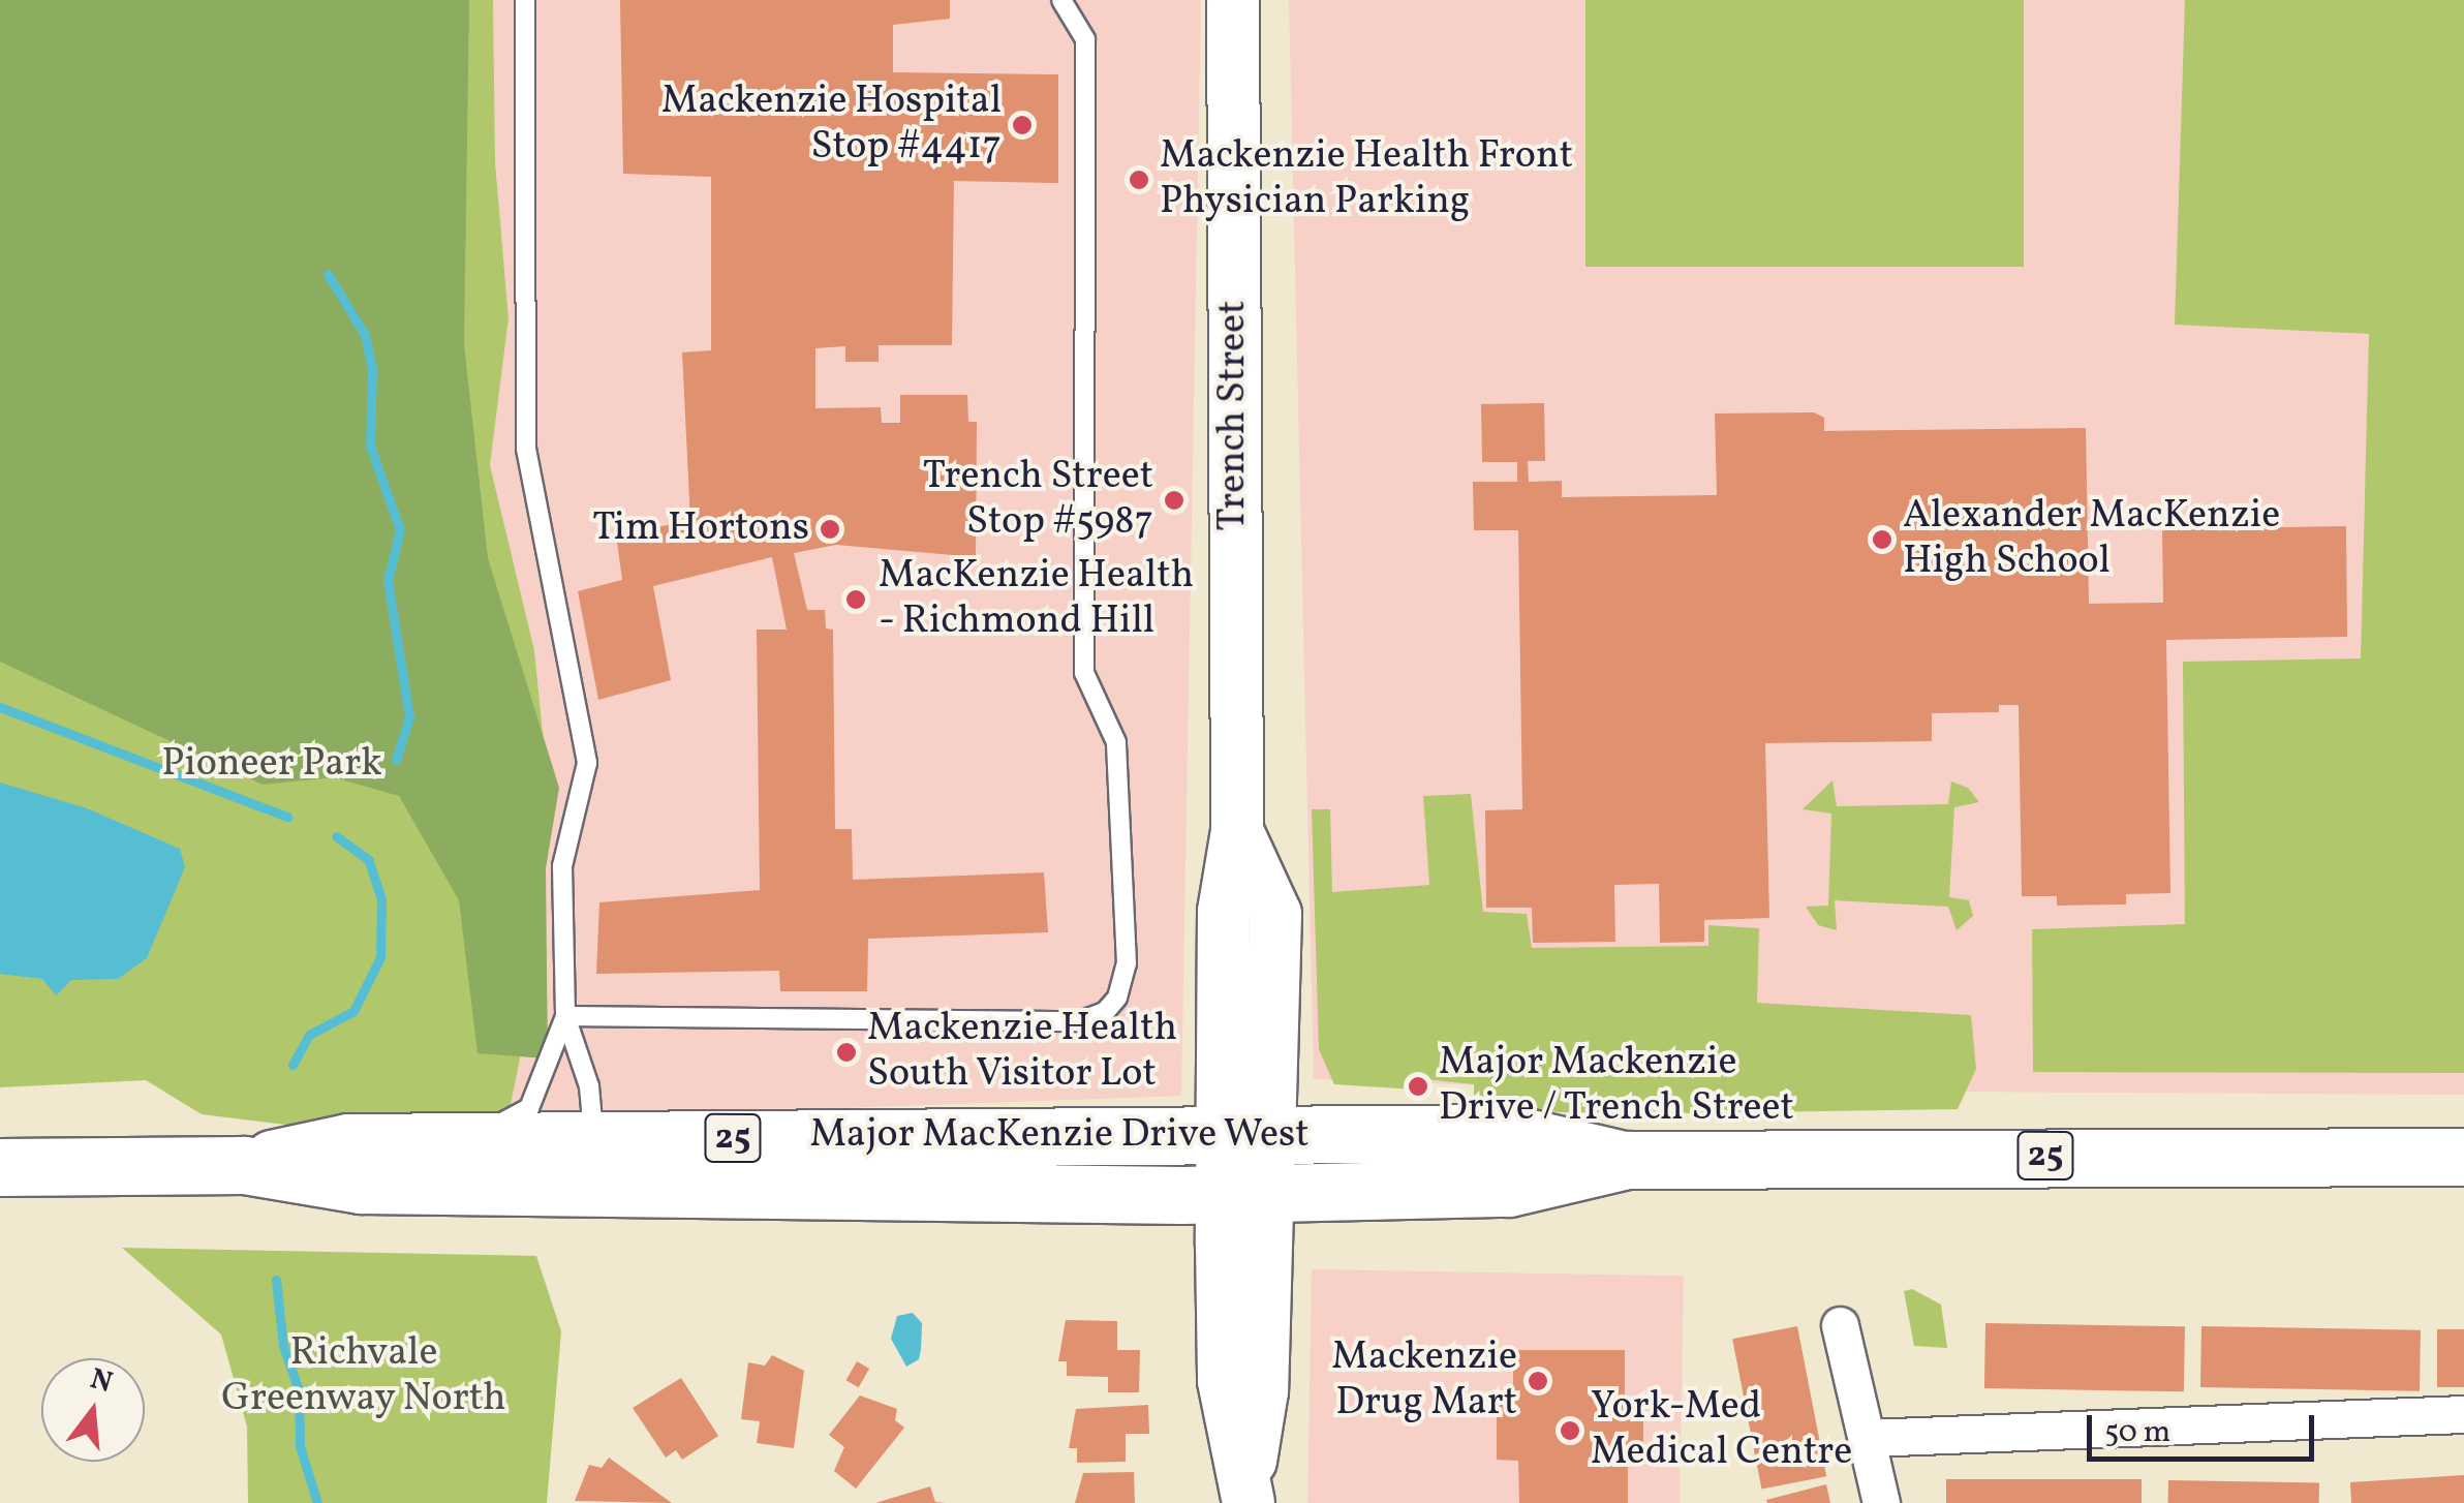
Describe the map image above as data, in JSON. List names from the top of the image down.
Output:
{
  "streets": {
    "main road": ["Major MacKenzie Drive West", "25"],
    "street": ["Trench Street"]
  },
  "crossings": [
    ["Trench Street", "Major MacKenzie Drive West"]
  ],
  "parks": ["Pioneer Park", "Richvale Greenway North"],
  "places": [
    "Mackenzie Hospital Stop #4417",
    "Mackenzie Health Front Physician Parking",
    "Trench Street Stop #5987",
    "Tim Hortons",
    "Alexander MacKenzie High School",
    "MacKenzie Health - Richmond Hill",
    "Mackenzie Health South Visitor Lot",
    "Major Mackenzie Drive / Trench Street",
    "Mackenzie Drug Mart",
    "York-Med Medical Centre"
  ],
  "scale_bar": "50 m",
  "north": "top"
}
